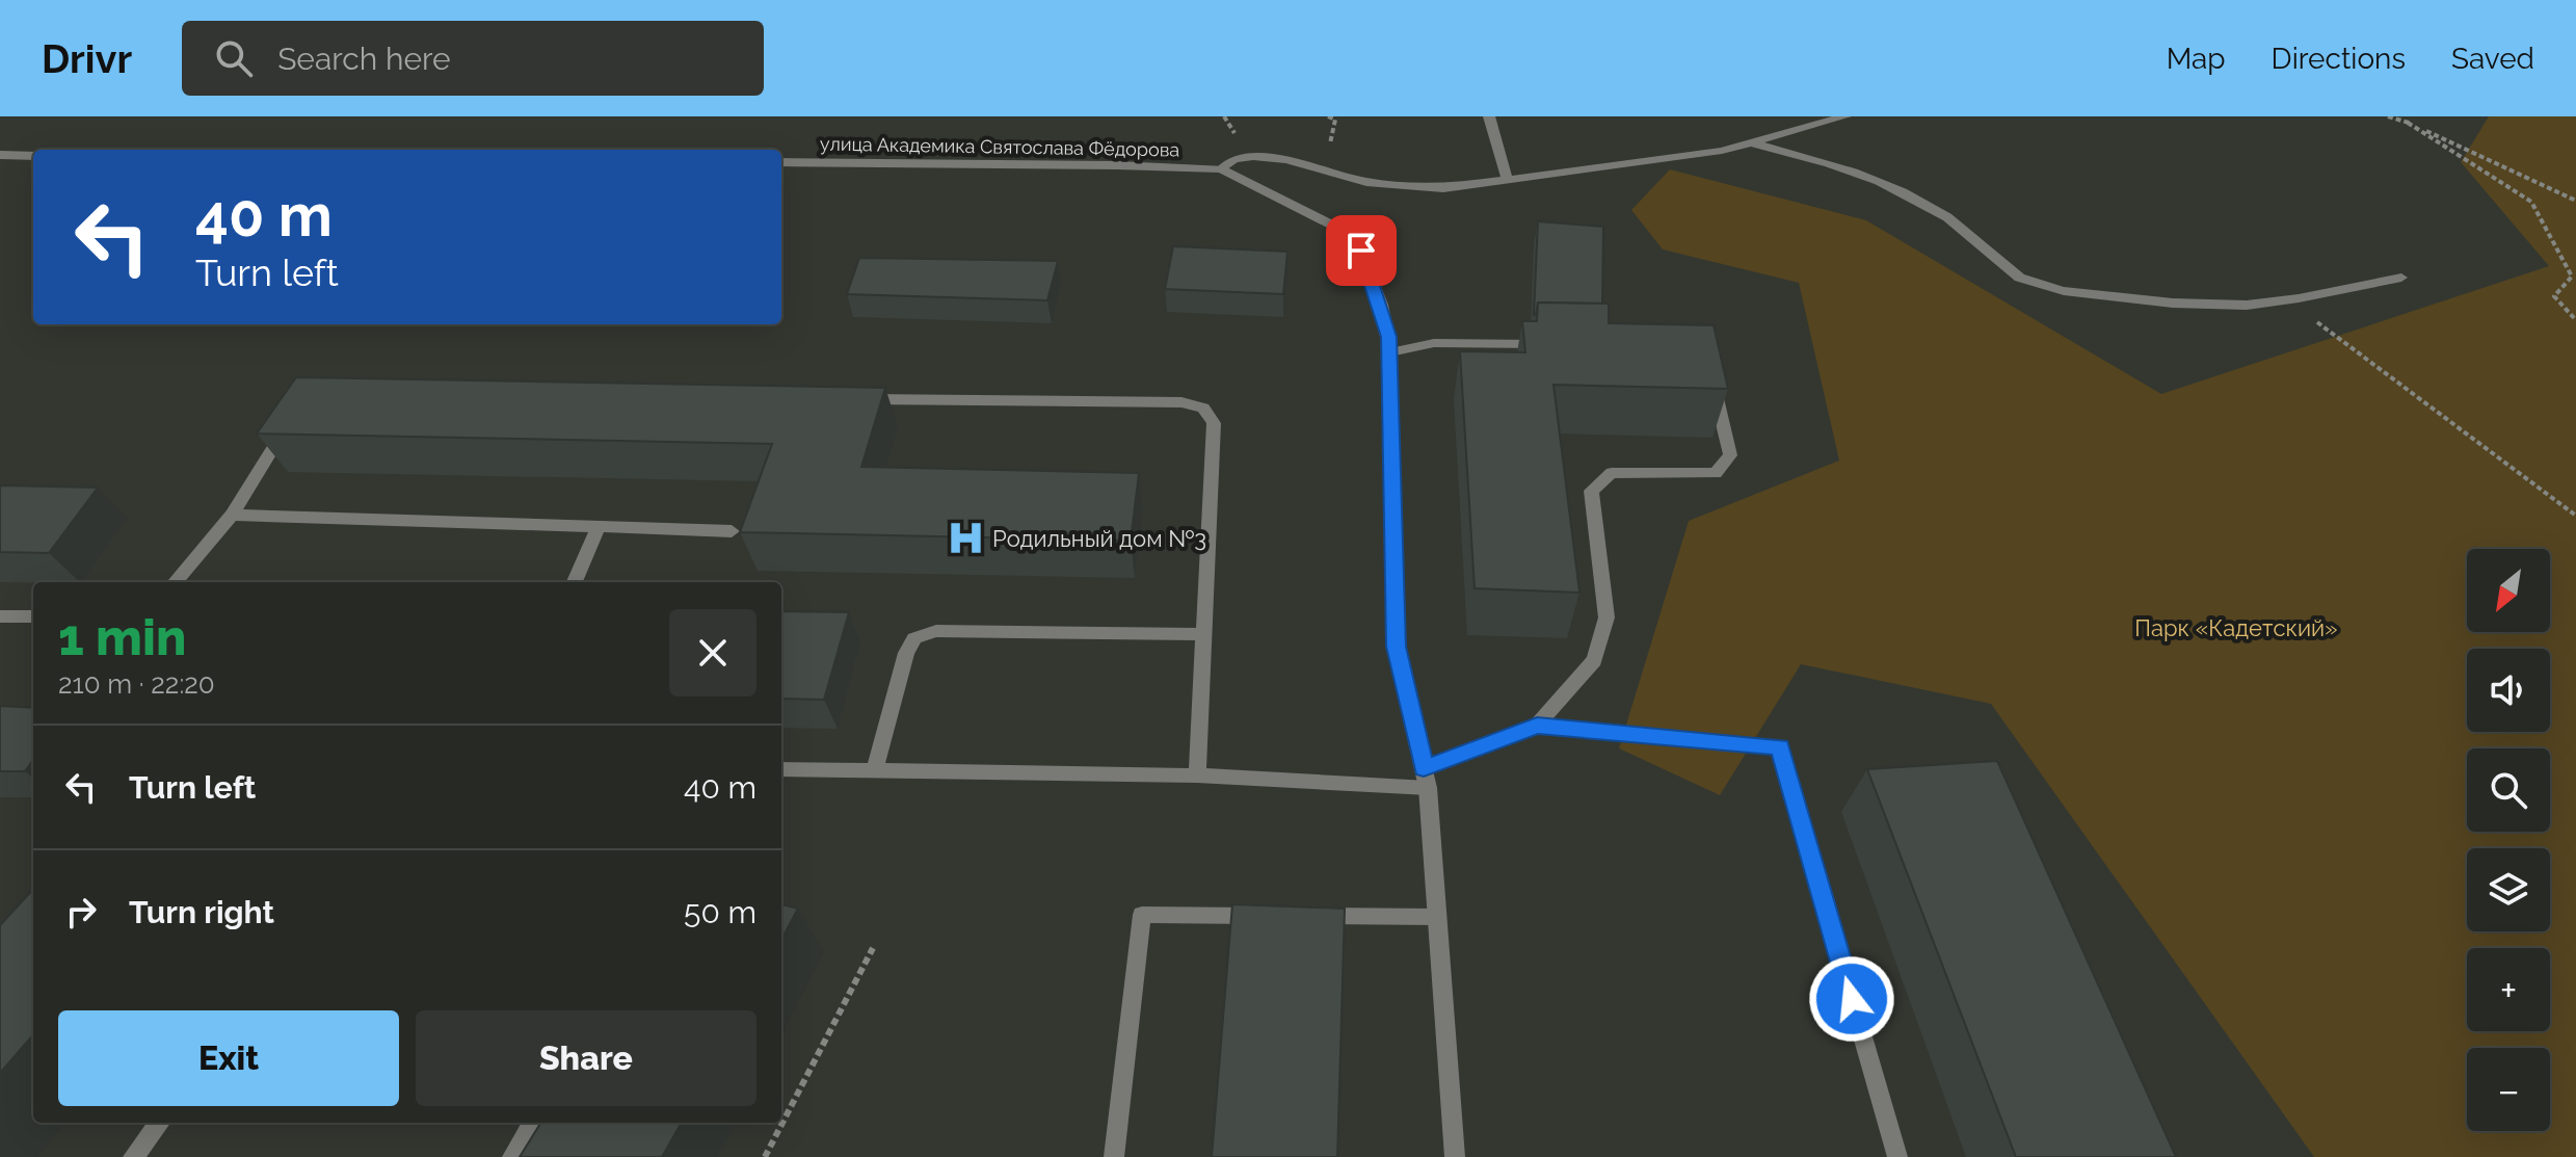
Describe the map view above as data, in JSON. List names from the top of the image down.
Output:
{
  "streets": {
    "street": ["улица Академика Святослава Фёдорова"]
  },
  "parks": ["Парк «Кадетский»"],
  "places": {
    "hospital": ["Родильный дом №3"]
  },
  "north": "bottom left",
  "page": {
    "header": "Drivr",
    "search": "Search here",
    "nav": ["Map", "Directions", "Saved"],
    "turn": ["40 m", "Turn left"],
    "map_buttons": ["+", "−"],
    "heading": ["1 min", "210 m · 22:20"],
    "list": [
      {
        "name": "Turn left",
        "value": "40 m"
      },
      {
        "name": "Turn right",
        "value": "50 m"
      }
    ],
    "buttons": ["Exit", "Share"]
  }
}
